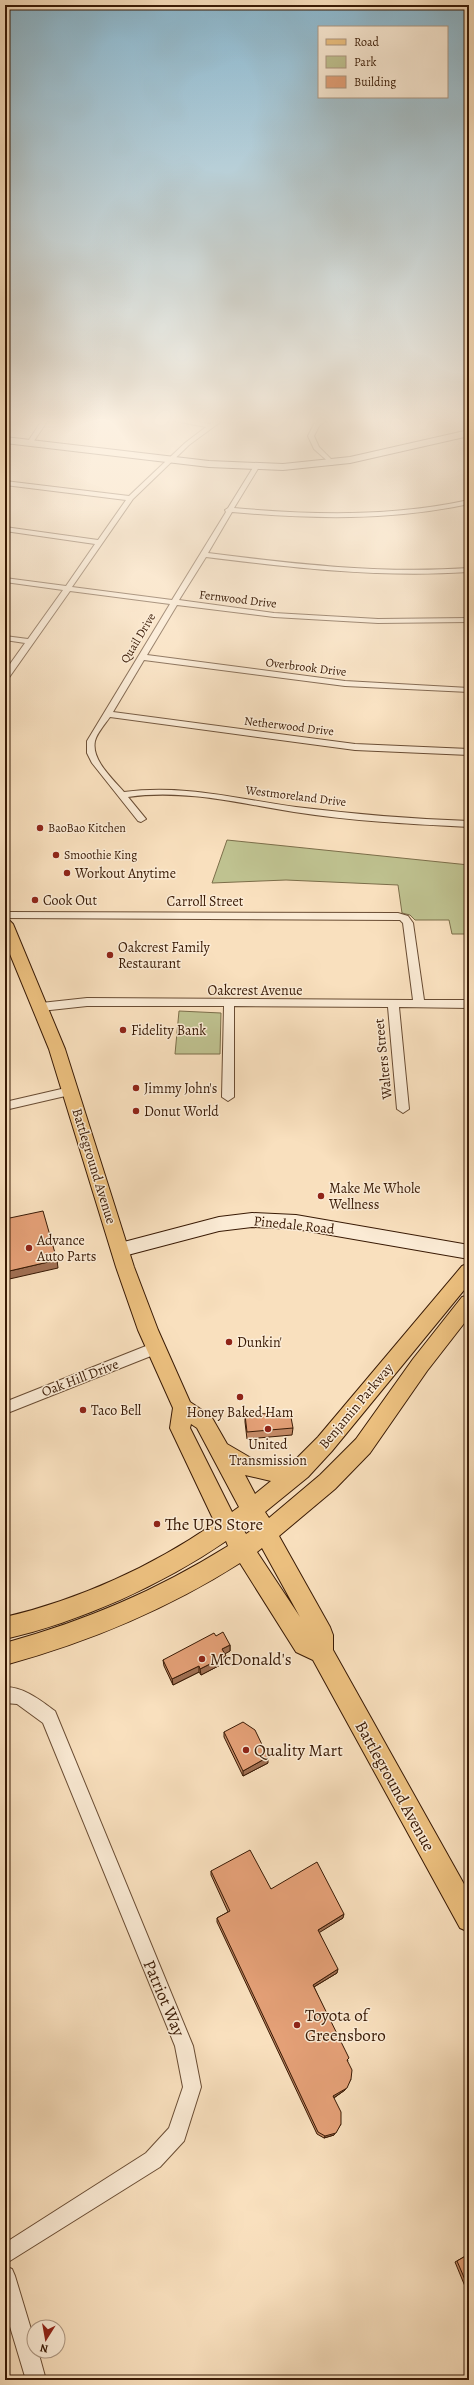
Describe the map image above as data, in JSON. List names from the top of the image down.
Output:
{
  "streets": {
    "main road": ["Battleground Avenue", "Benjamin Parkway"],
    "street": [
      "Fernwood Drive",
      "Quail Drive",
      "Overbrook Drive",
      "Netherwood Drive",
      "Westmoreland Drive",
      "Carroll Street",
      "Oakcrest Avenue",
      "Walters Street",
      "Pinedale Road",
      "Oak Hill Drive",
      "Patriot Way"
    ]
  },
  "crossings": [
    ["Fernwood Drive", "Quail Drive"],
    ["Quail Drive", "Overbrook Drive"],
    ["Quail Drive", "Netherwood Drive"],
    ["Quail Drive", "Westmoreland Drive"],
    ["Carroll Street", "Oakcrest Avenue"],
    ["Oakcrest Avenue", "Walters Street"],
    ["Oakcrest Avenue", "Battleground Avenue"],
    ["Battleground Avenue", "Pinedale Road"],
    ["Battleground Avenue", "Oak Hill Drive"],
    ["Battleground Avenue", "Benjamin Parkway"]
  ],
  "places": [
    "BaoBao Kitchen",
    "Smoothie King",
    "Workout Anytime",
    "Cook Out",
    "Oakcrest Family Restaurant",
    "Fidelity Bank",
    "Jimmy John's",
    "Donut World",
    "Make Me Whole Wellness",
    "Advance Auto Parts",
    "Dunkin'",
    "Honey Baked Ham",
    "Taco Bell",
    "United Transmission",
    "The UPS Store",
    "McDonald's",
    "Quality Mart",
    "Toyota of Greensboro"
  ],
  "legend": ["Road", "Park", "Building"],
  "north": "bottom"
}
